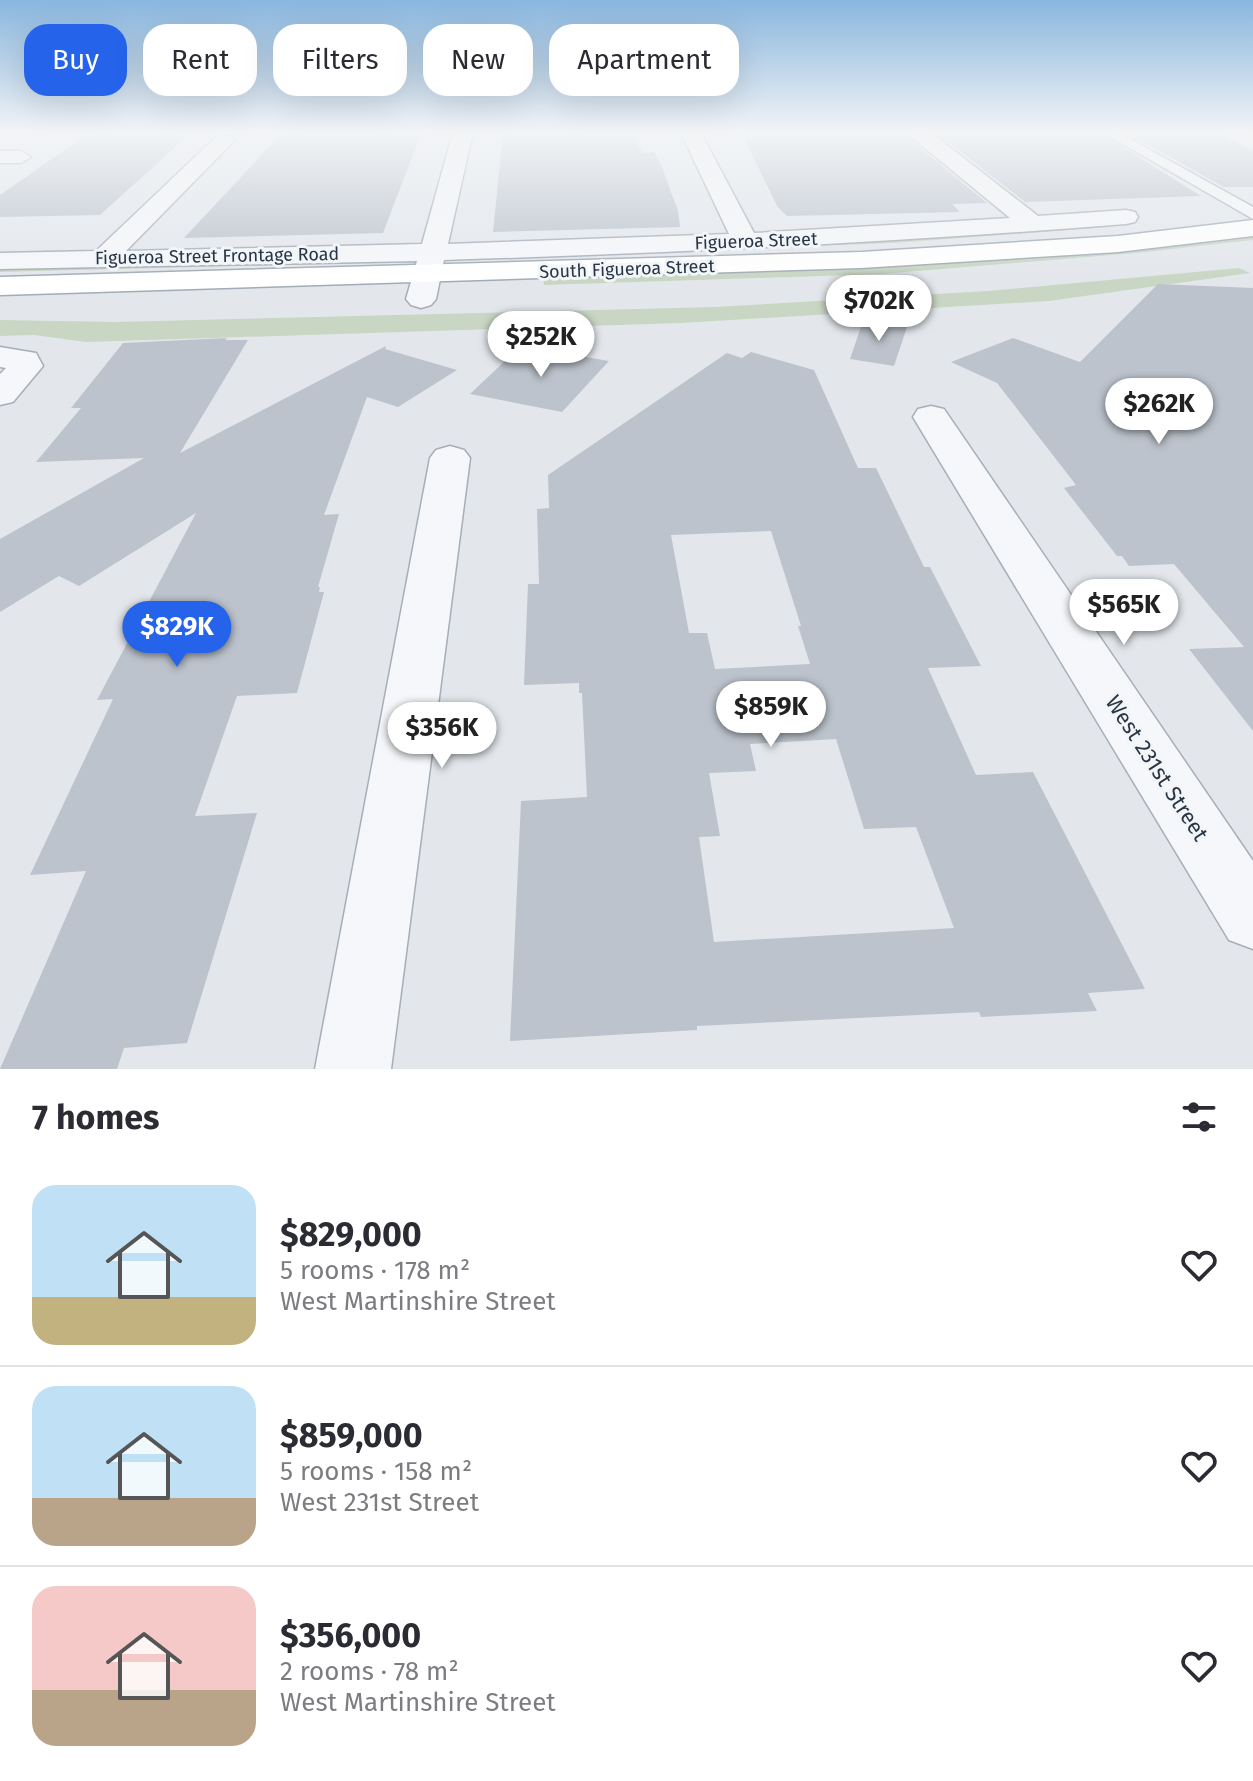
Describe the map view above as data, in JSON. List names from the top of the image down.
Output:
{
  "streets": {
    "main road": ["South Figueroa Street"],
    "street": ["Figueroa Street", "Figueroa Street Frontage Road", "West 231st Street"]
  },
  "crossings": [
    ["Figueroa Street", "Figueroa Street Frontage Road"],
    ["Figueroa Street", "South Figueroa Street"],
    ["Figueroa Street Frontage Road", "South Figueroa Street"]
  ],
  "page": {
    "chip": [
      "Buy",
      "Rent",
      "Filters",
      "New",
      "Apartment"
    ],
    "price": [
      "$702K",
      "$252K",
      "$262K",
      "$565K",
      "$829K",
      "$859K",
      "$356K"
    ],
    "heading": "7 homes",
    "list": [
      {
        "name": "$829,000",
        "note": "5 rooms · 178 m² · West Martinshire Street"
      },
      {
        "name": "$859,000",
        "note": "5 rooms · 158 m² · West 231st Street"
      },
      {
        "name": "$356,000",
        "note": "2 rooms · 78 m² · West Martinshire Street"
      }
    ]
  }
}
